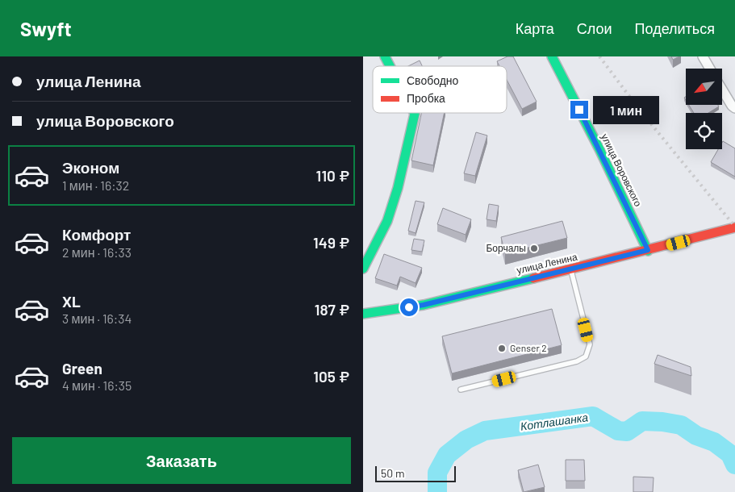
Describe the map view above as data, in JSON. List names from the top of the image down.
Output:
{
  "streets": {
    "street": ["улица Воровского", "улица Ленина"]
  },
  "crossings": [
    ["улица Воровского", "улица Ленина"]
  ],
  "water": ["Котлашанка"],
  "places": ["Борчалы", "Genser 2"],
  "legend": ["Свободно", "Пробка"],
  "scale_bar": "50 m",
  "north": "bottom left",
  "page": {
    "header": "Swyft",
    "nav": ["Карта", "Слои", "Поделиться"],
    "banner": ["улица Ленина", "улица Воровского"],
    "bubble": "1 мин",
    "list": [
      {
        "name": "Эконом",
        "note": "1 мин · 16:32",
        "value": "110 ₽"
      },
      {
        "name": "Комфорт",
        "note": "2 мин · 16:33",
        "value": "149 ₽"
      },
      {
        "name": "XL",
        "note": "3 мин · 16:34",
        "value": "187 ₽"
      },
      {
        "name": "Green",
        "note": "4 мин · 16:35",
        "value": "105 ₽"
      }
    ],
    "buttons": "Заказать",
    "scale": "50 m"
  }
}
